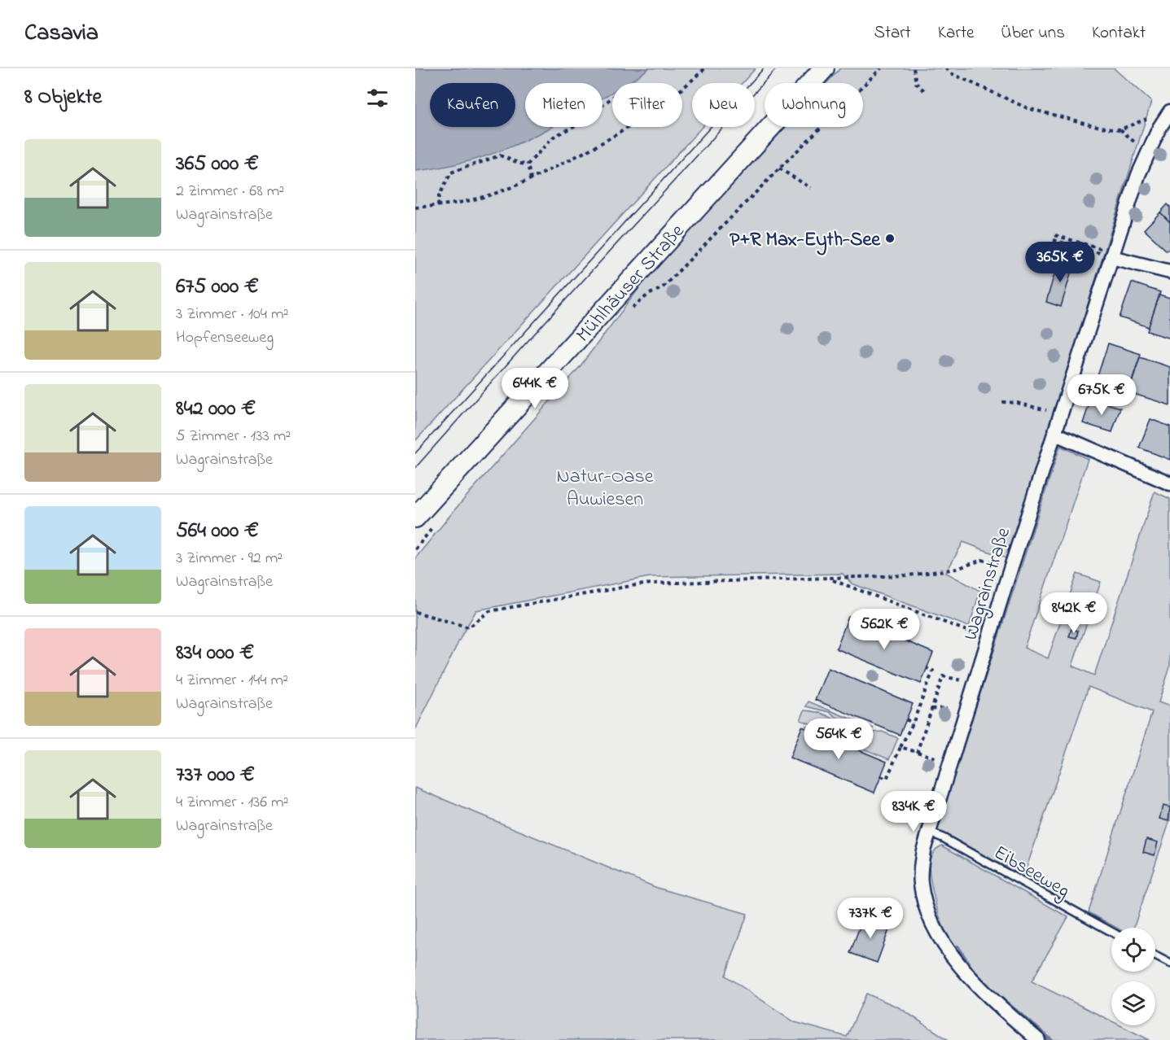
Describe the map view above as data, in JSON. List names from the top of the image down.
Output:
{
  "streets": {
    "main road": ["Mühlhäuser Straße"],
    "street": ["Wagrainstraße"],
    "lane": ["Eibseeweg"]
  },
  "crossings": [
    ["Wagrainstraße", "Eibseeweg"]
  ],
  "parks": ["Natur-Oase Auwiesen"],
  "places": ["P+R Max-Eyth-See"],
  "page": {
    "header": "Casavia",
    "nav": [
      "Start",
      "Karte",
      "Über uns",
      "Kontakt"
    ],
    "heading": "8 Objekte",
    "chip": [
      "Kaufen",
      "Mieten",
      "Filter",
      "Neu",
      "Wohnung"
    ],
    "list": [
      {
        "name": "365 000 €",
        "note": "2 Zimmer · 68 m² · Wagrainstraße"
      },
      {
        "name": "675 000 €",
        "note": "3 Zimmer · 104 m² · Hopfenseeweg"
      },
      {
        "name": "842 000 €",
        "note": "5 Zimmer · 133 m² · Wagrainstraße"
      },
      {
        "name": "564 000 €",
        "note": "3 Zimmer · 92 m² · Wagrainstraße"
      },
      {
        "name": "834 000 €",
        "note": "4 Zimmer · 144 m² · Wagrainstraße"
      },
      {
        "name": "737 000 €",
        "note": "4 Zimmer · 136 m² · Wagrainstraße"
      }
    ],
    "price": [
      "365K €",
      "644K €",
      "675K €",
      "842K €",
      "562K €",
      "564K €",
      "834K €",
      "737K €"
    ]
  }
}
